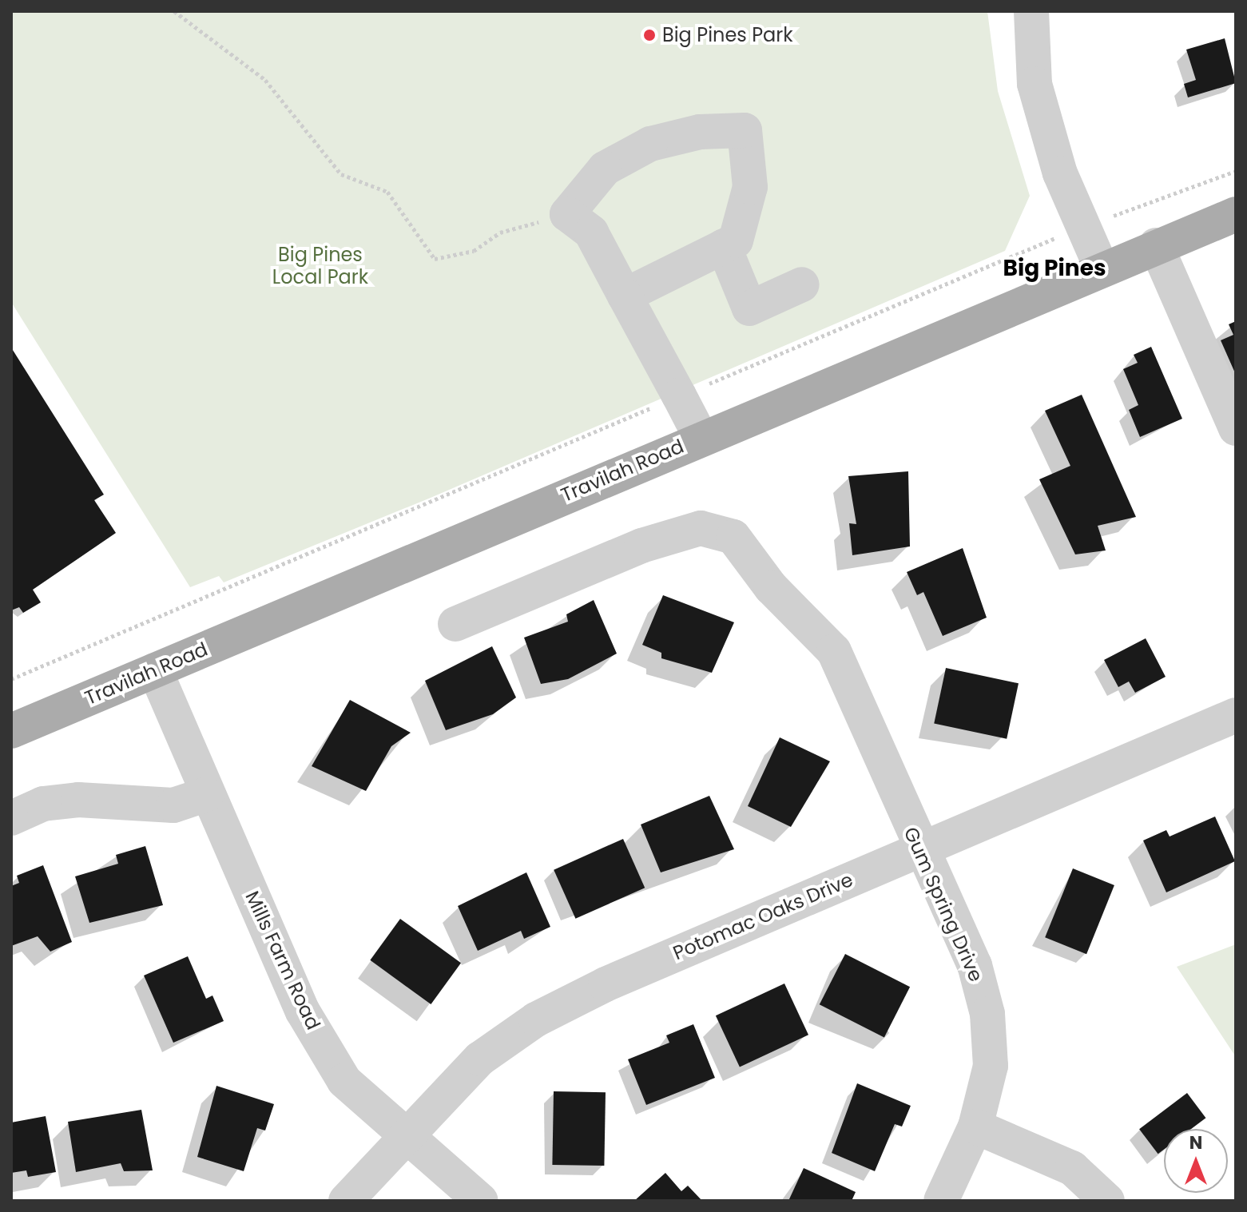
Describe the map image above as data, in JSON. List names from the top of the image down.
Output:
{
  "streets": {
    "main road": ["Travilah Road"],
    "street": ["Gum Spring Drive", "Potomac Oaks Drive", "Mills Farm Road"]
  },
  "crossings": [
    ["Travilah Road", "Mills Farm Road"],
    ["Gum Spring Drive", "Potomac Oaks Drive"],
    ["Potomac Oaks Drive", "Mills Farm Road"]
  ],
  "districts": ["Big Pines"],
  "parks": ["Big Pines Local Park"],
  "places": ["Big Pines Park"],
  "north": "top"
}
